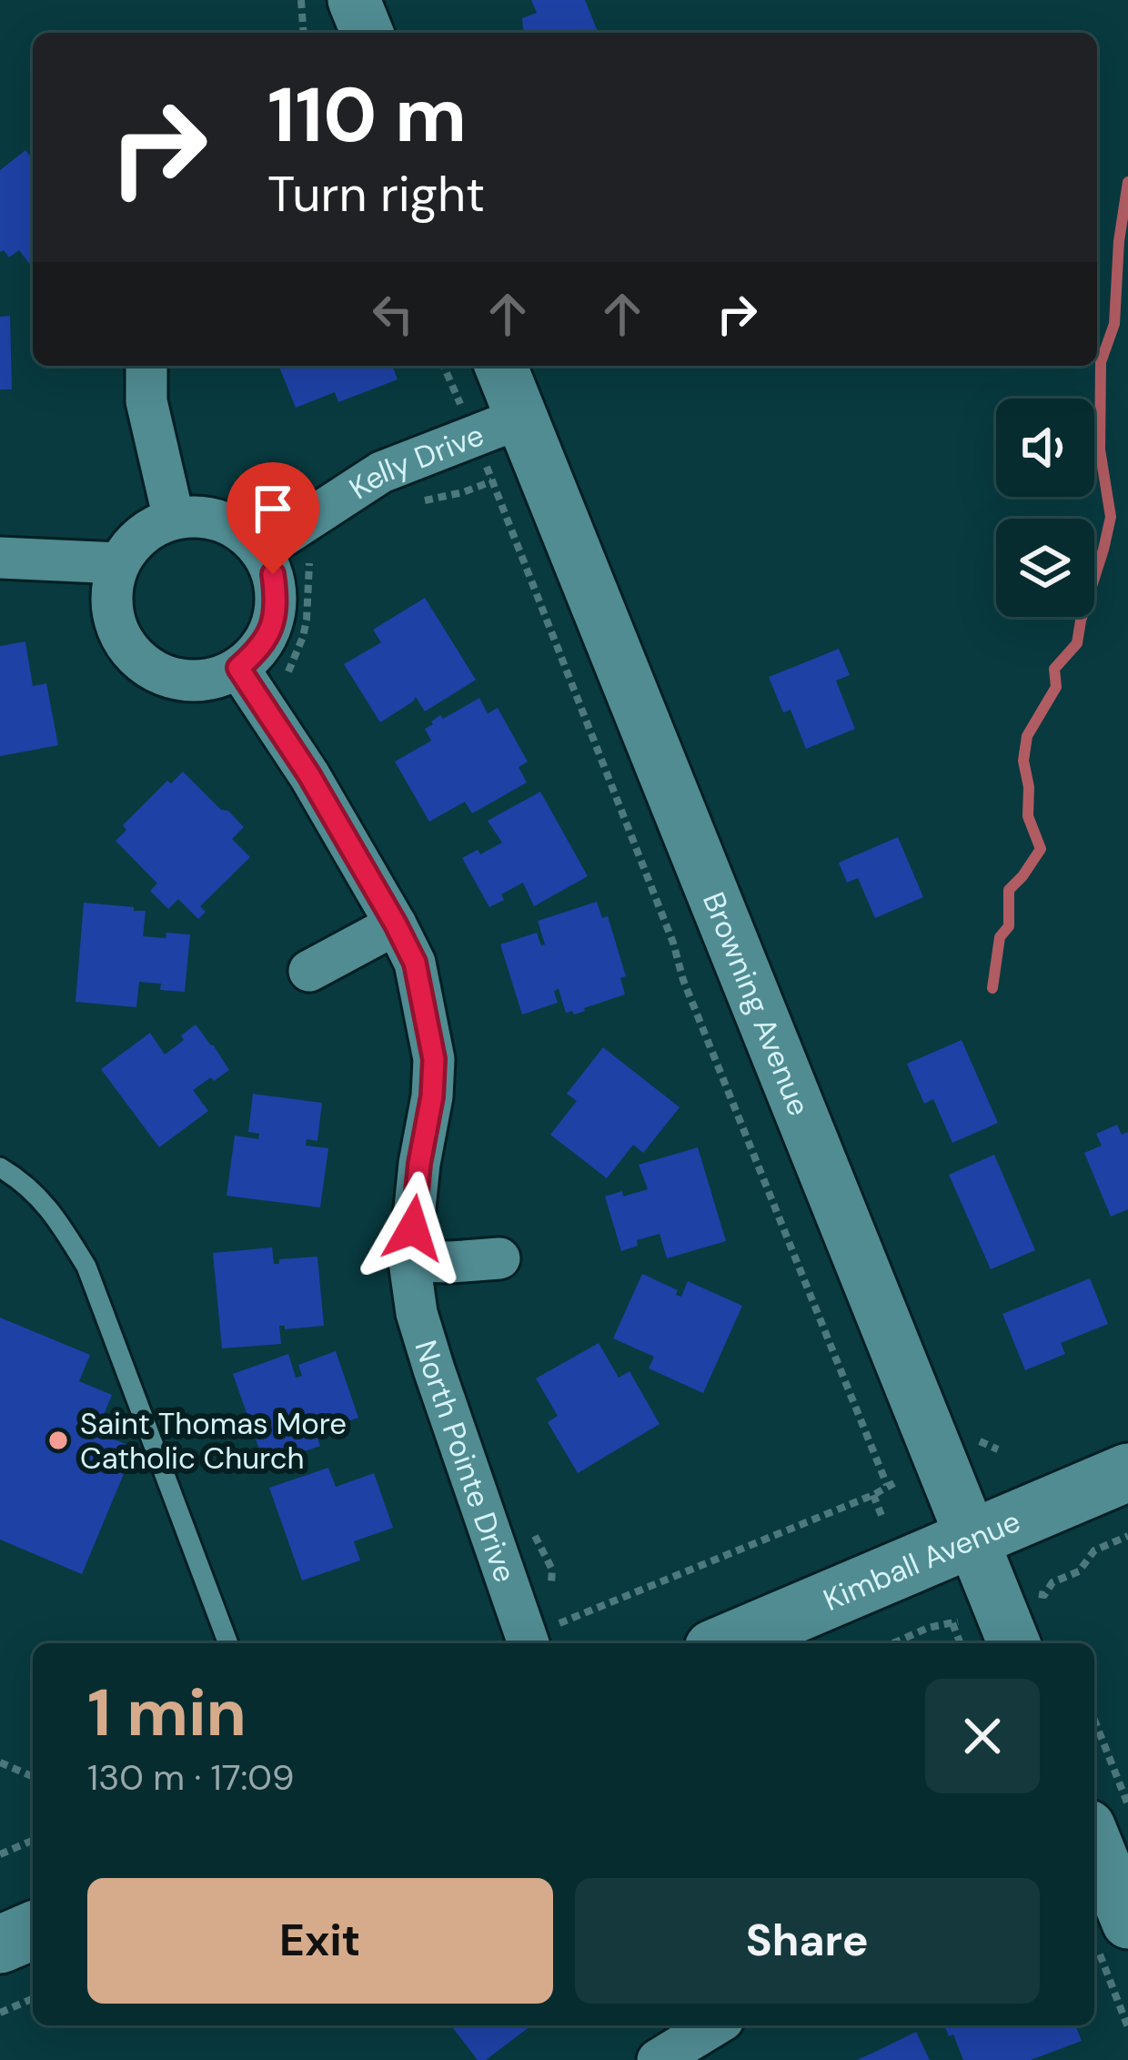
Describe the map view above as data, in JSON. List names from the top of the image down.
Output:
{
  "streets": {
    "main road": ["Kimball Avenue"],
    "street": ["Kelly Drive", "Browning Avenue", "North Pointe Drive"]
  },
  "crossings": [
    ["Kelly Drive", "Browning Avenue"],
    ["Kelly Drive", "North Pointe Drive"],
    ["Browning Avenue", "Kimball Avenue"]
  ],
  "places": ["Saint Thomas More Catholic Church"],
  "page": {
    "turn": ["110 m", "Turn right"],
    "heading": ["1 min", "130 m · 17:09"],
    "buttons": ["Exit", "Share"]
  }
}
